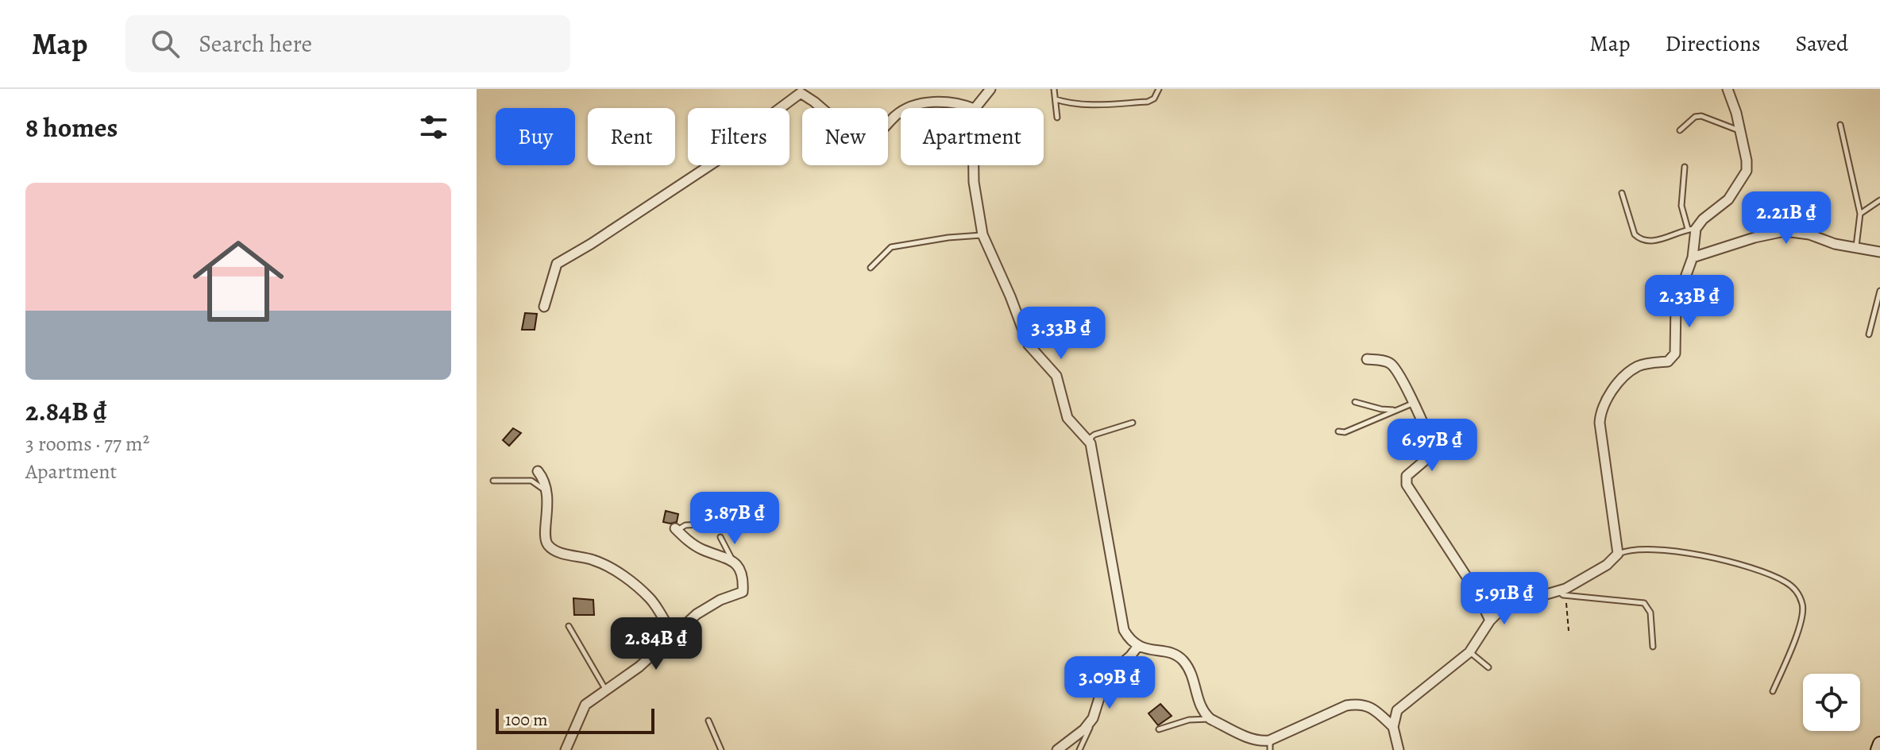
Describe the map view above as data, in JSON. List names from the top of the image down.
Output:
{
  "scale_bar": "100 m",
  "page": {
    "header": "Map",
    "search": "Search here",
    "nav": ["Map", "Directions", "Saved"],
    "heading": "8 homes",
    "chip": [
      "Buy",
      "Rent",
      "Filters",
      "New",
      "Apartment"
    ],
    "list": [
      {
        "name": "2.84B ₫",
        "note": "3 rooms · 77 m² · Apartment"
      }
    ],
    "price": [
      "2.21B ₫",
      "2.33B ₫",
      "3.33B ₫",
      "6.97B ₫",
      "3.87B ₫",
      "5.91B ₫",
      "2.84B ₫",
      "3.09B ₫"
    ],
    "scale": "100 m"
  }
}
